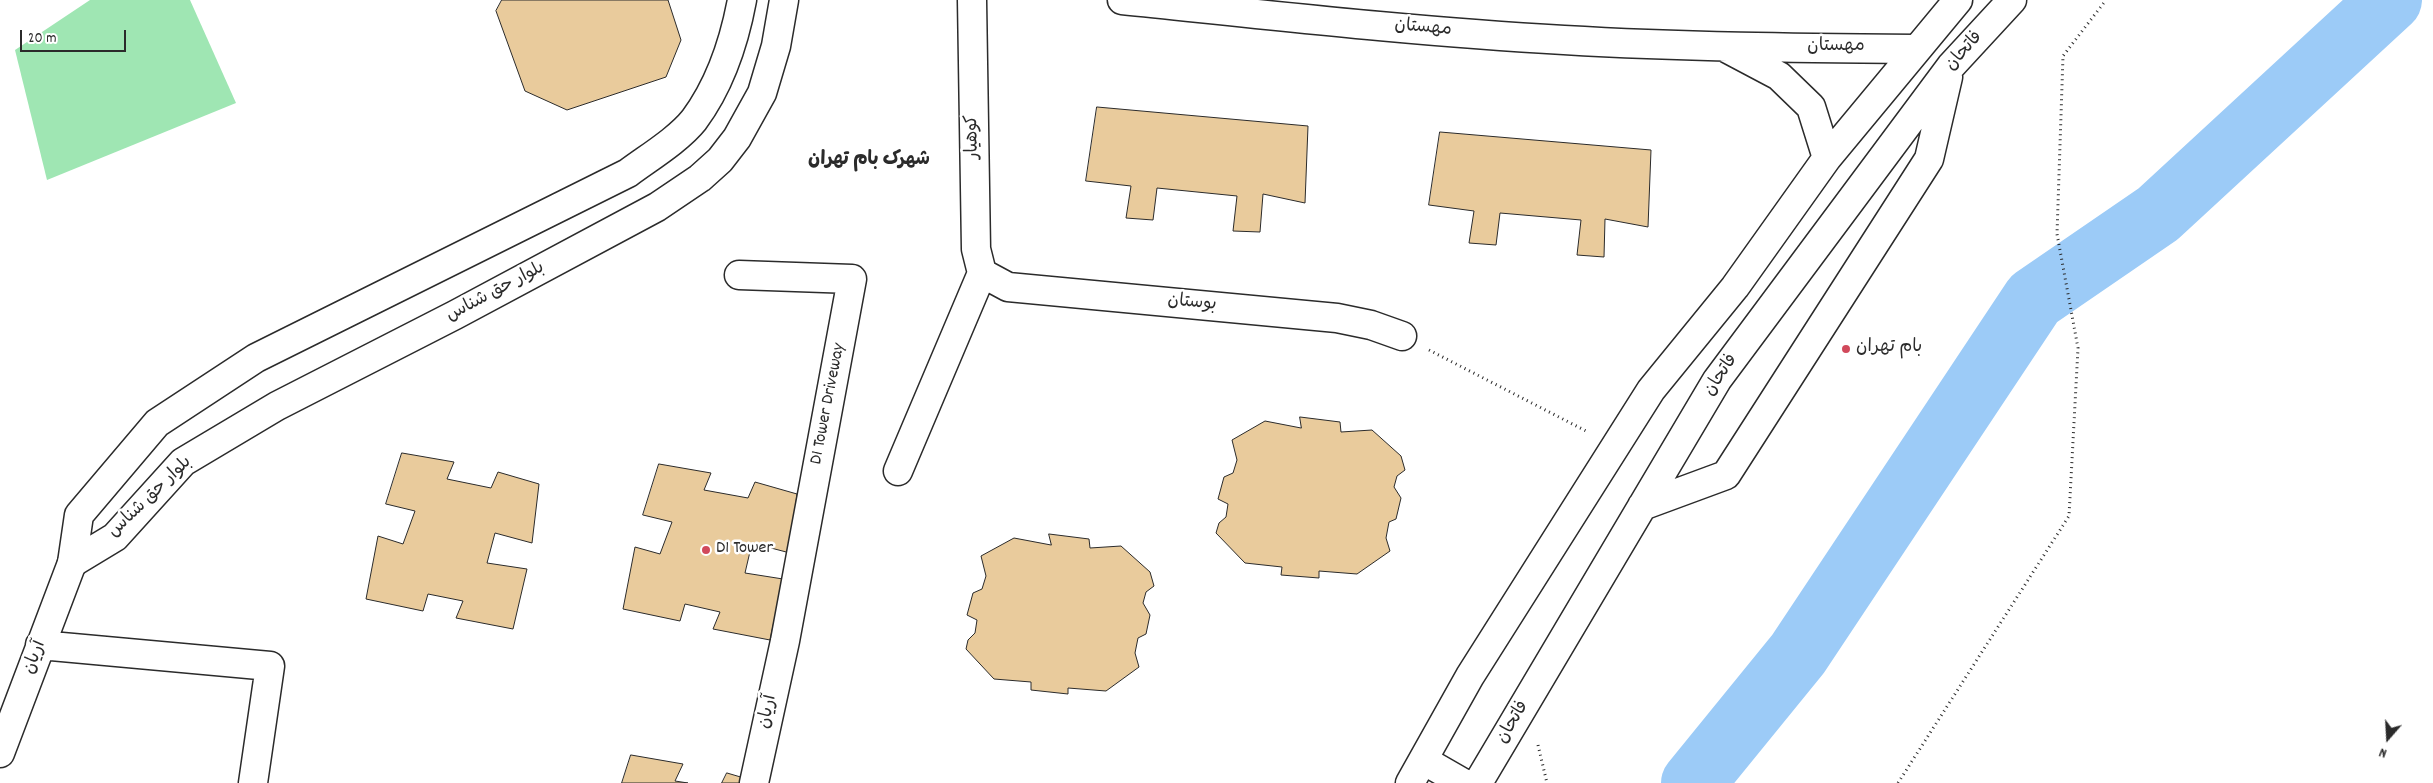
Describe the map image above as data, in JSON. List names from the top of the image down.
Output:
{
  "streets": {
    "street": [
      "مهستان",
      "فاتحان",
      "کوهیار",
      "بلوار حق شناس",
      "بوستان",
      "D1 Tower Driveway",
      "آریان"
    ]
  },
  "crossings": [
    ["کوهیار", "بوستان"],
    ["بلوار حق شناس", "آریان"],
    ["D1 Tower Driveway", "آریان"]
  ],
  "districts": ["شهرک بام تهران"],
  "places": ["بام تهران", "D1 Tower"],
  "scale_bar": "20 m",
  "north": "bottom"
}
